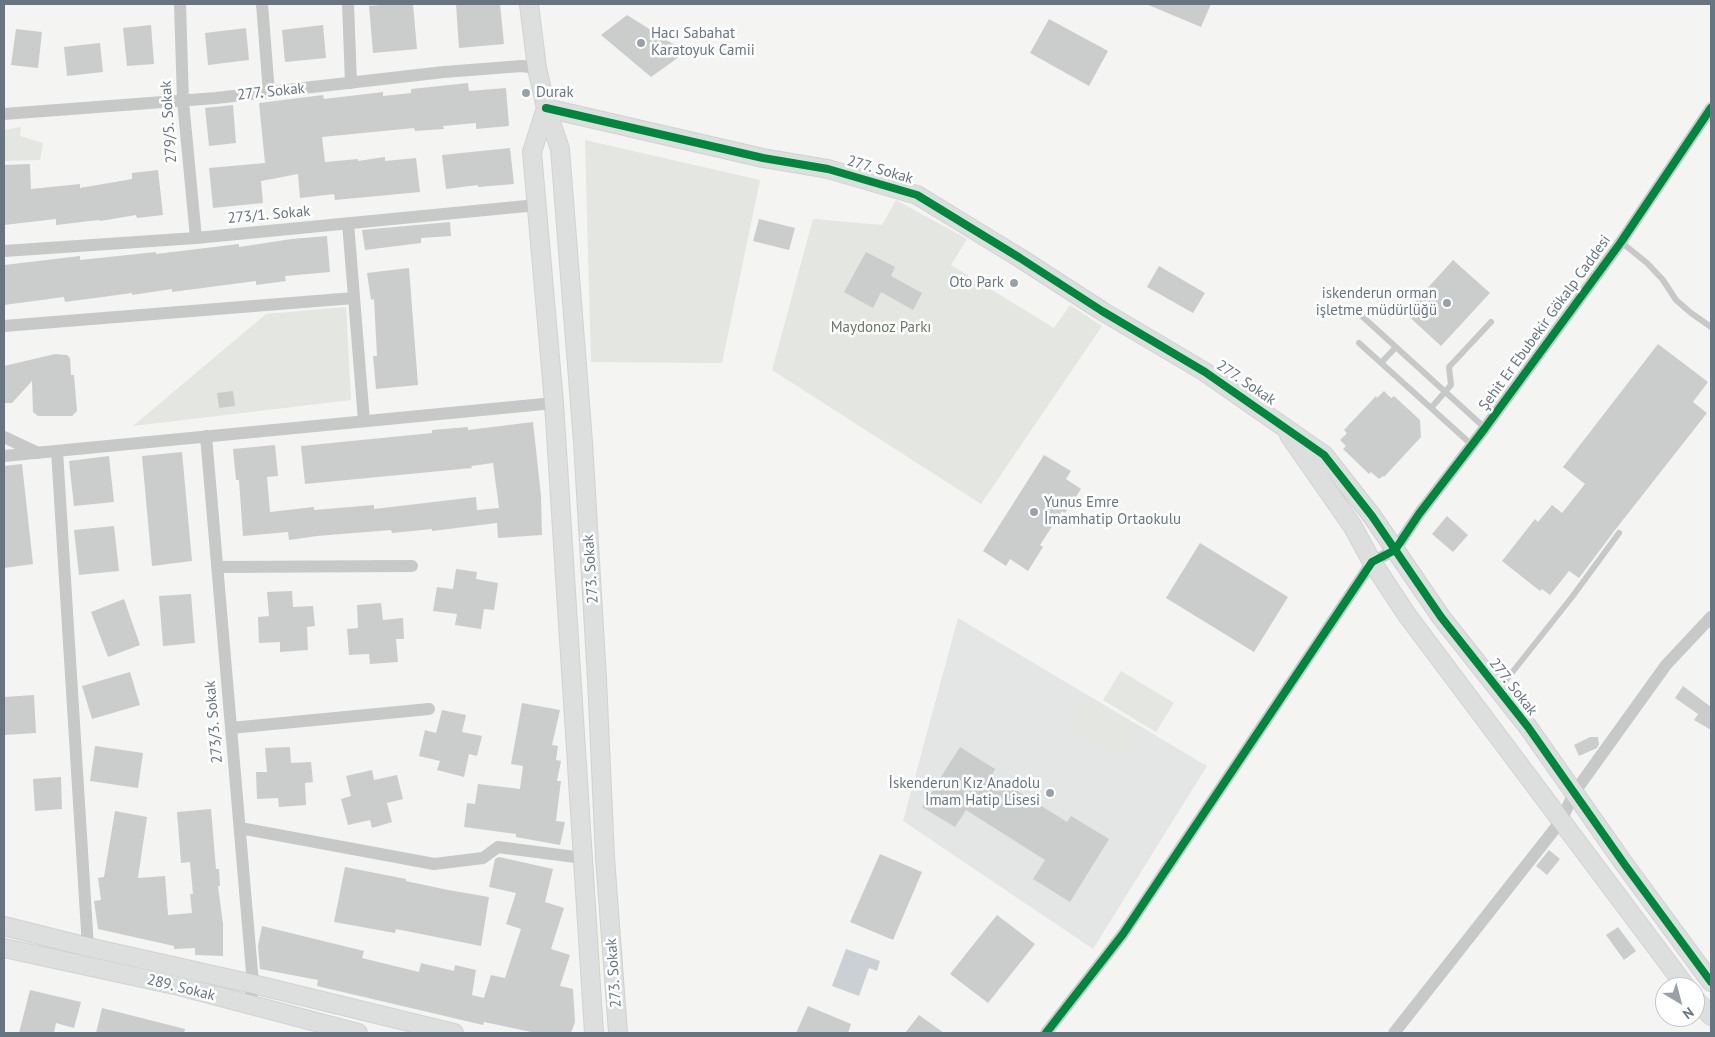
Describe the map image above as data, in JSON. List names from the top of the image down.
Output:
{
  "streets": {
    "street": [
      "277. Sokak",
      "279/5. Sokak",
      "273/1. Sokak",
      "Şehit Er Ebubekir Gökalp Caddesi",
      "273. Sokak",
      "273/3. Sokak",
      "289. Sokak"
    ]
  },
  "crossings": [
    ["277. Sokak", "279/5. Sokak"],
    ["277. Sokak", "Şehit Er Ebubekir Gökalp Caddesi"],
    ["277. Sokak", "273. Sokak"],
    ["279/5. Sokak", "273/1. Sokak"],
    ["273/1. Sokak", "273. Sokak"],
    ["273/3. Sokak", "289. Sokak"]
  ],
  "parks": ["Maydonoz Parkı"],
  "places": [
    "Hacı Sabahat Karatoyuk Camii",
    "Durak",
    "Oto Park",
    "iskenderun orman işletme müdürlüğü",
    "Yunus Emre İmamhatip Ortaokulu",
    "İskenderun Kız Anadolu İmam Hatip Lisesi"
  ],
  "north": "bottom right"
}
